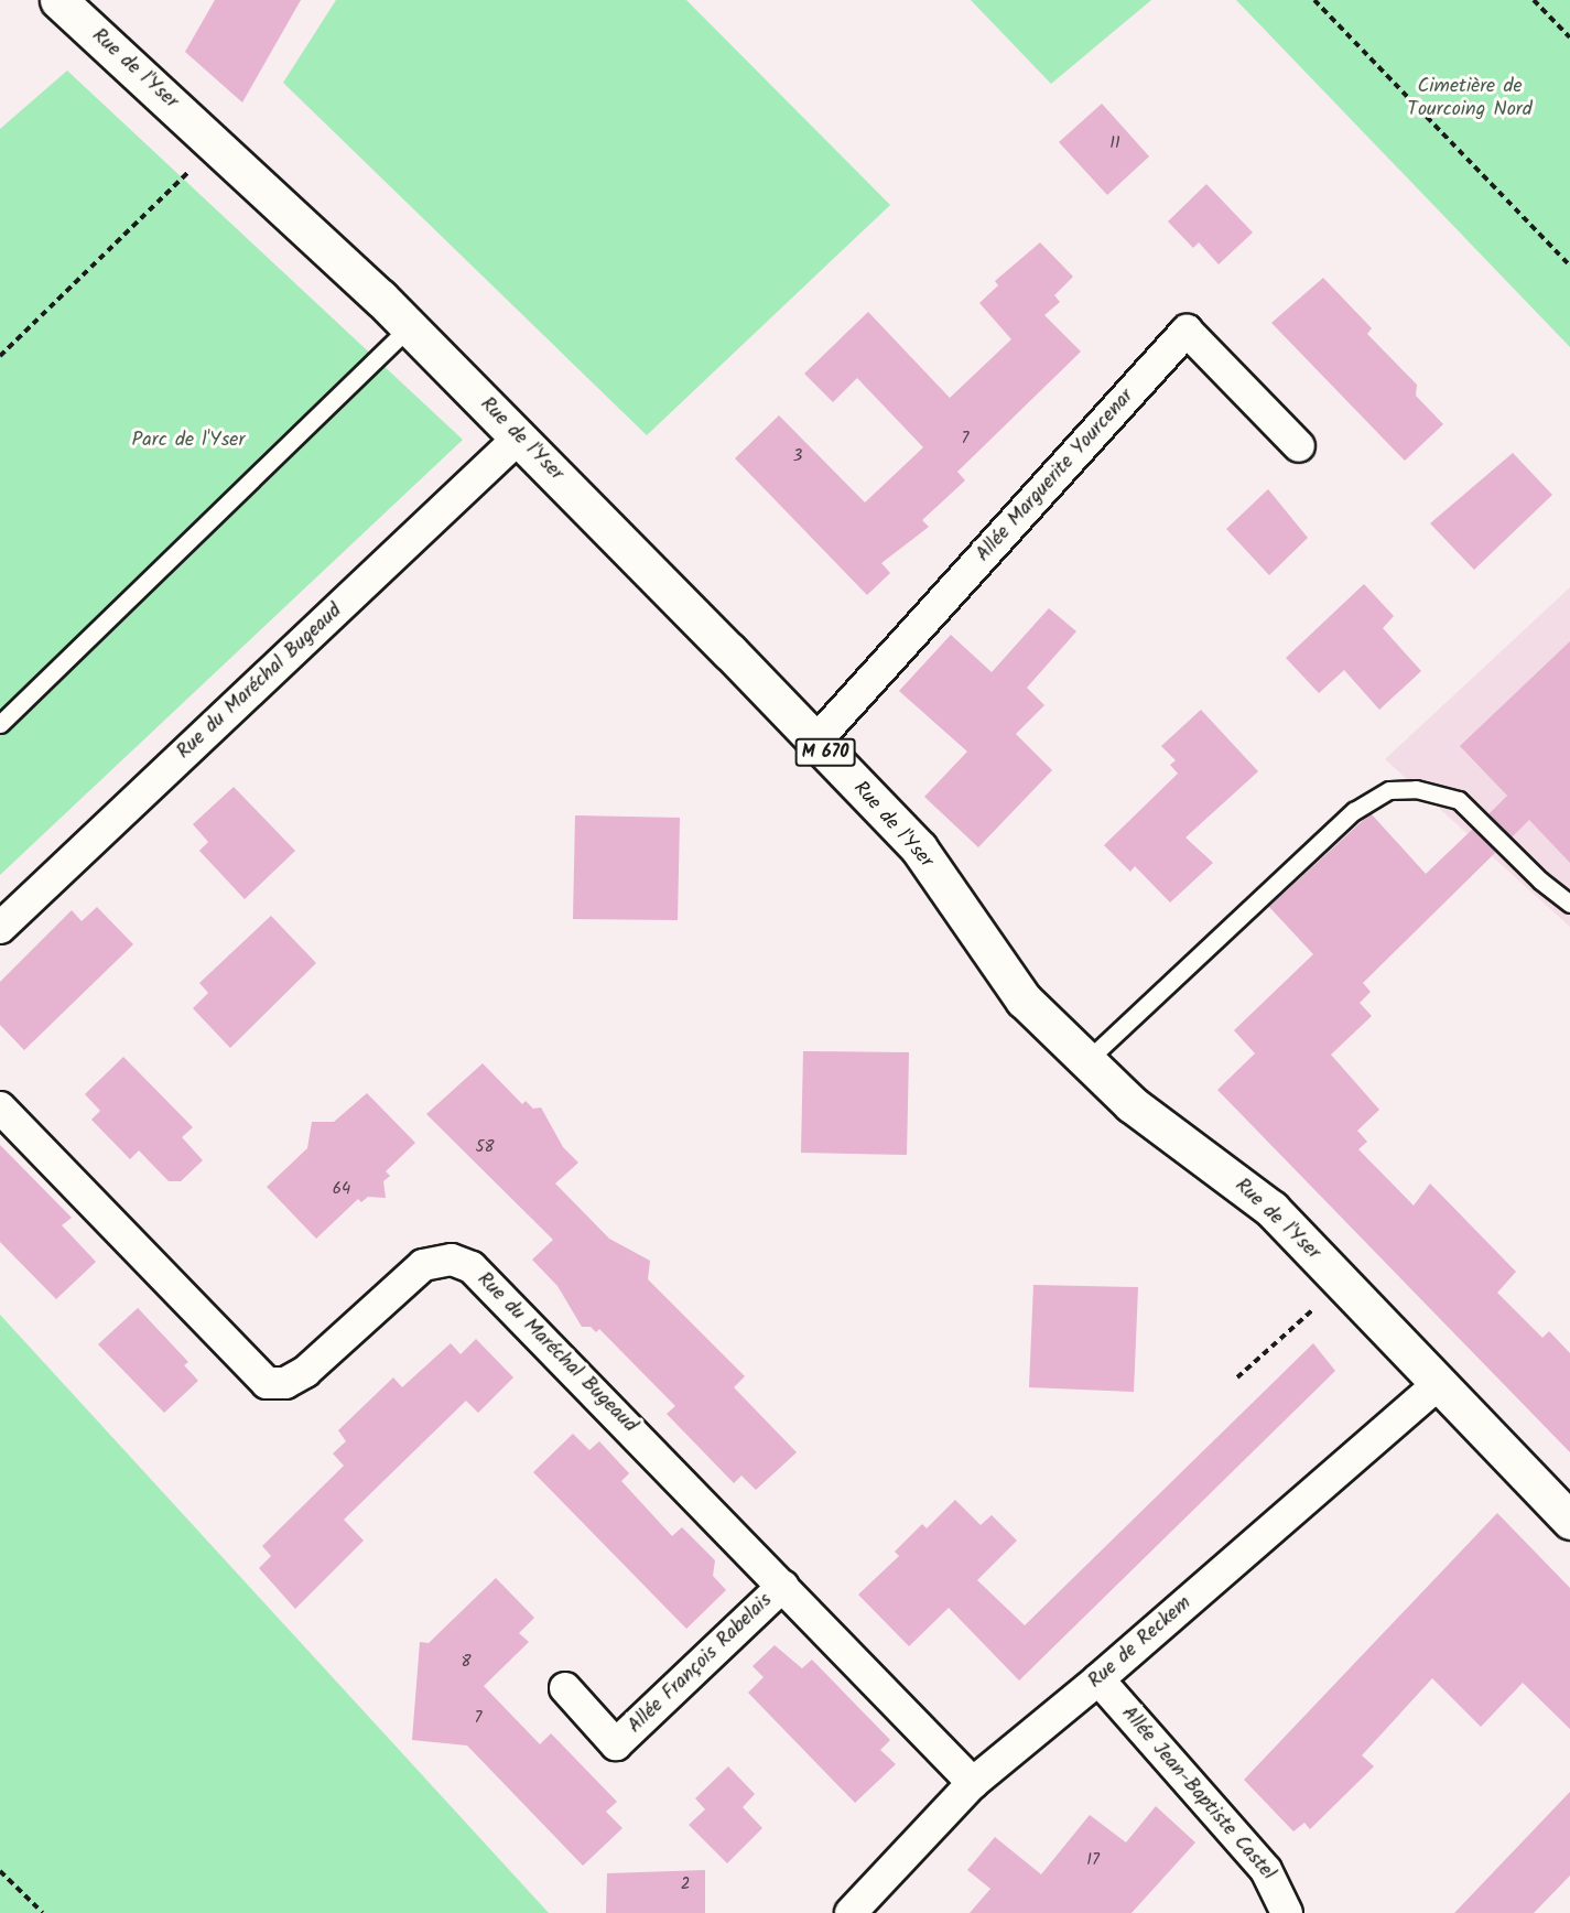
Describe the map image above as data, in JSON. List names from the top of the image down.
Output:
{
  "streets": {
    "main road": ["Rue de l'Yser", "M 670"],
    "street": [
      "Allée Marguerite Yourcenar",
      "Rue du Maréchal Bugeaud",
      "Rue de Reckem",
      "Allée François Rabelais",
      "Allée Jean-Baptiste Castel"
    ]
  },
  "crossings": [
    ["Rue de l'Yser", "Allée Marguerite Yourcenar"],
    ["Rue de l'Yser", "Rue du Maréchal Bugeaud"],
    ["Rue de l'Yser", "Rue de Reckem"],
    ["Rue du Maréchal Bugeaud", "Rue de Reckem"],
    ["Rue du Maréchal Bugeaud", "Allée François Rabelais"],
    ["Rue de Reckem", "Allée Jean-Baptiste Castel"]
  ],
  "parks": ["Cimetière de Tourcoing Nord", "Parc de l'Yser"],
  "house_numbers": [
    "11",
    "7",
    "3",
    "58",
    "64",
    "8",
    "7",
    "17",
    "2"
  ]
}
